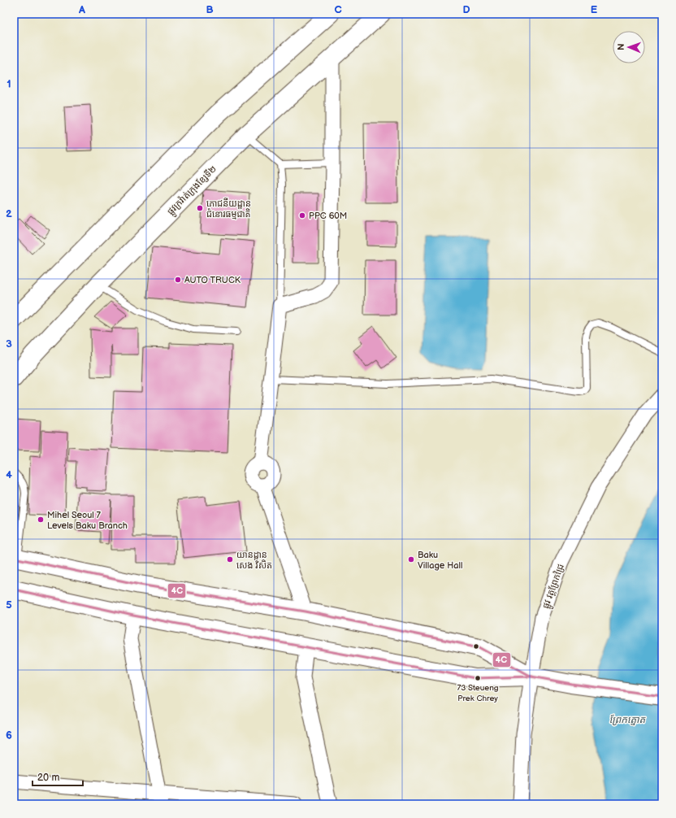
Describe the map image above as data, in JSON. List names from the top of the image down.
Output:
{
  "streets": {
    "main road": ["ផ្លូវក្រវ៉ាត់ក្រុងខ្សែទី២"],
    "street": ["ផ្លូវ វត្តព្រែកជ្រៃ"]
  },
  "water": ["ព្រែកត្នោត"],
  "places": [
    "ភោជនីយដ្ឋាន ជំនោរធម្មជាតិ",
    "PPC 60M",
    "AUTO TRUCK",
    "Mihel Seoul 7 Levels Baku Branch",
    "យានដ្ឋាន សេង វិសិត",
    "Baku Village Hall",
    "73 Steueng Prek Chrey"
  ],
  "lines": ["transit line 4C"],
  "scale_bar": "20 m",
  "north": "left",
  "grid": {
    "columns": [
      "A",
      "B",
      "C",
      "D",
      "E"
    ],
    "rows": [
      "1",
      "2",
      "3",
      "4",
      "5",
      "6"
    ]
  }
}
